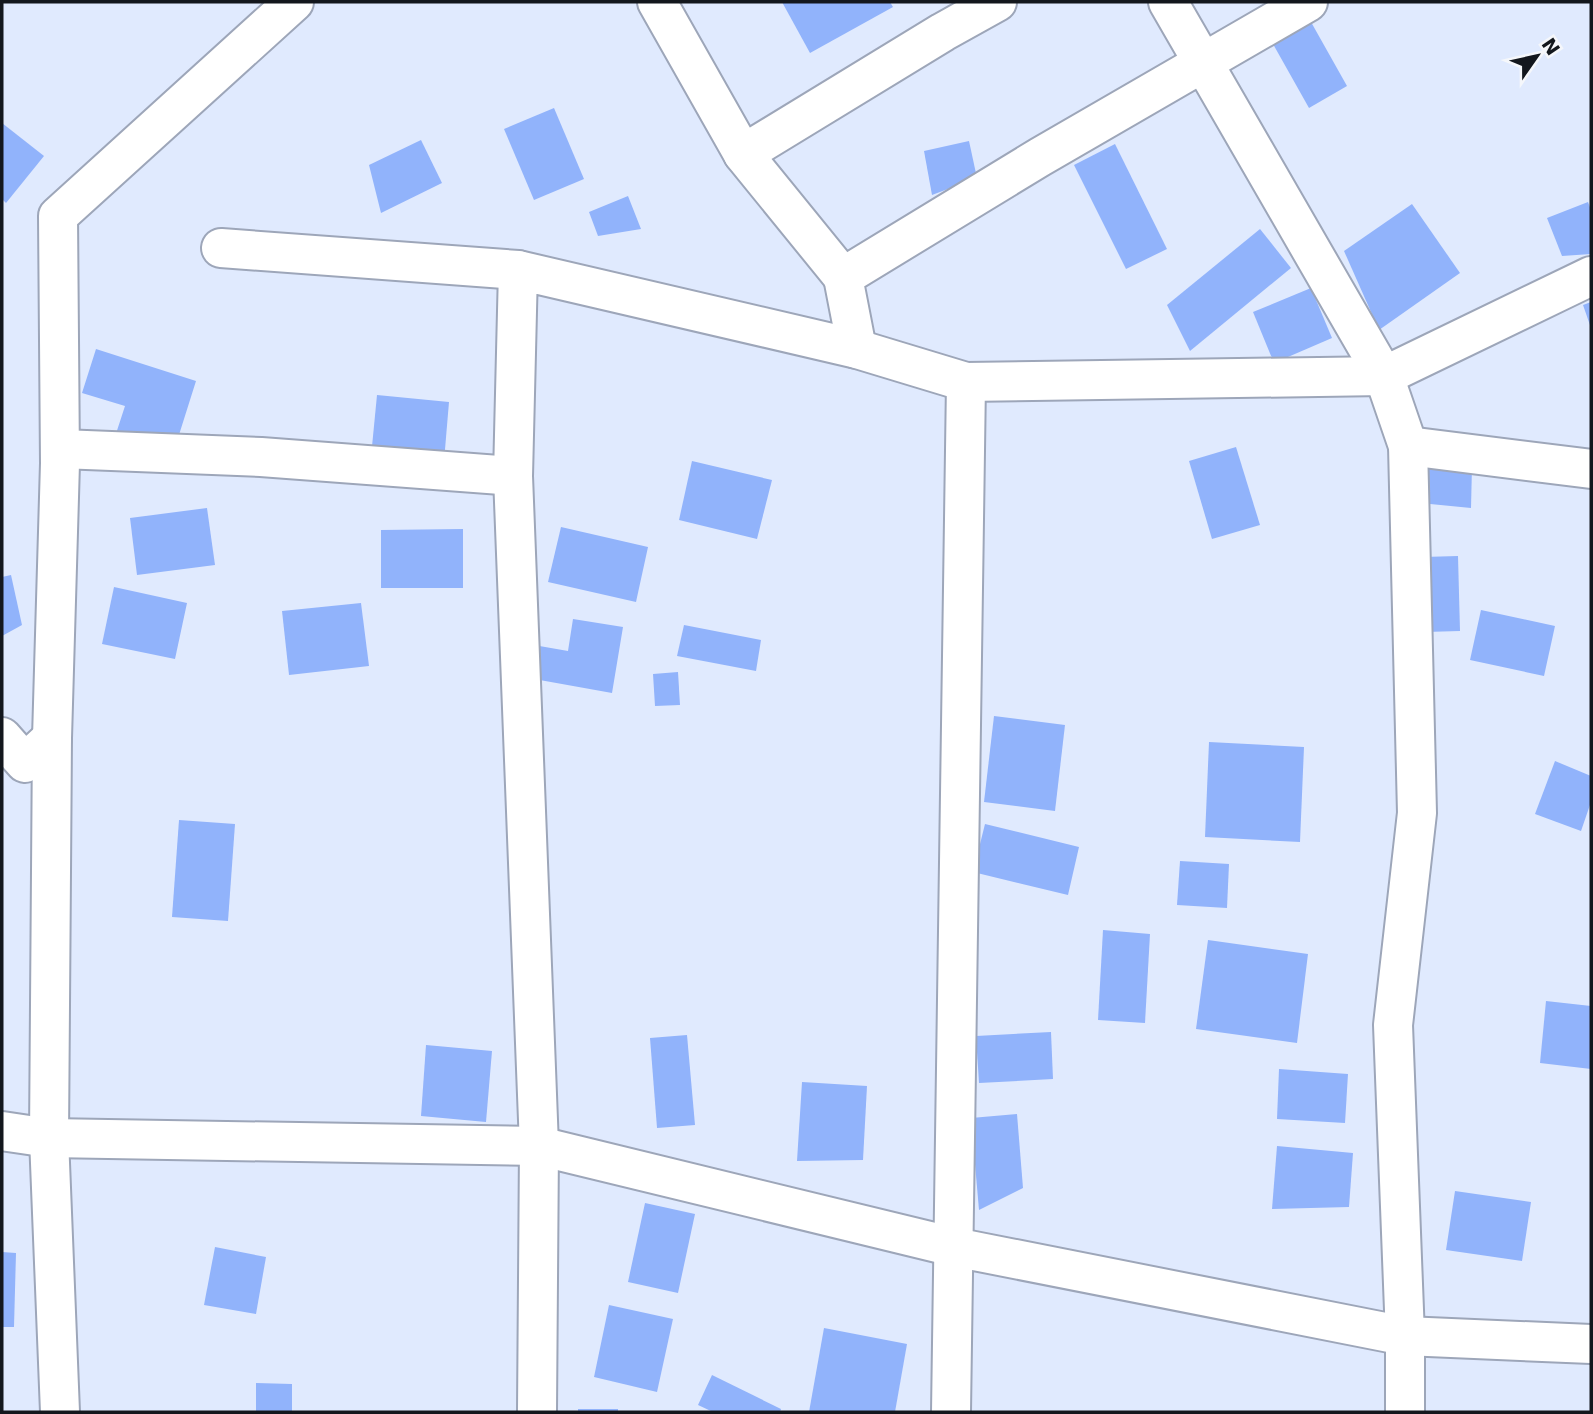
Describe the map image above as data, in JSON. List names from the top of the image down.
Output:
{
  "north": "top right"
}
